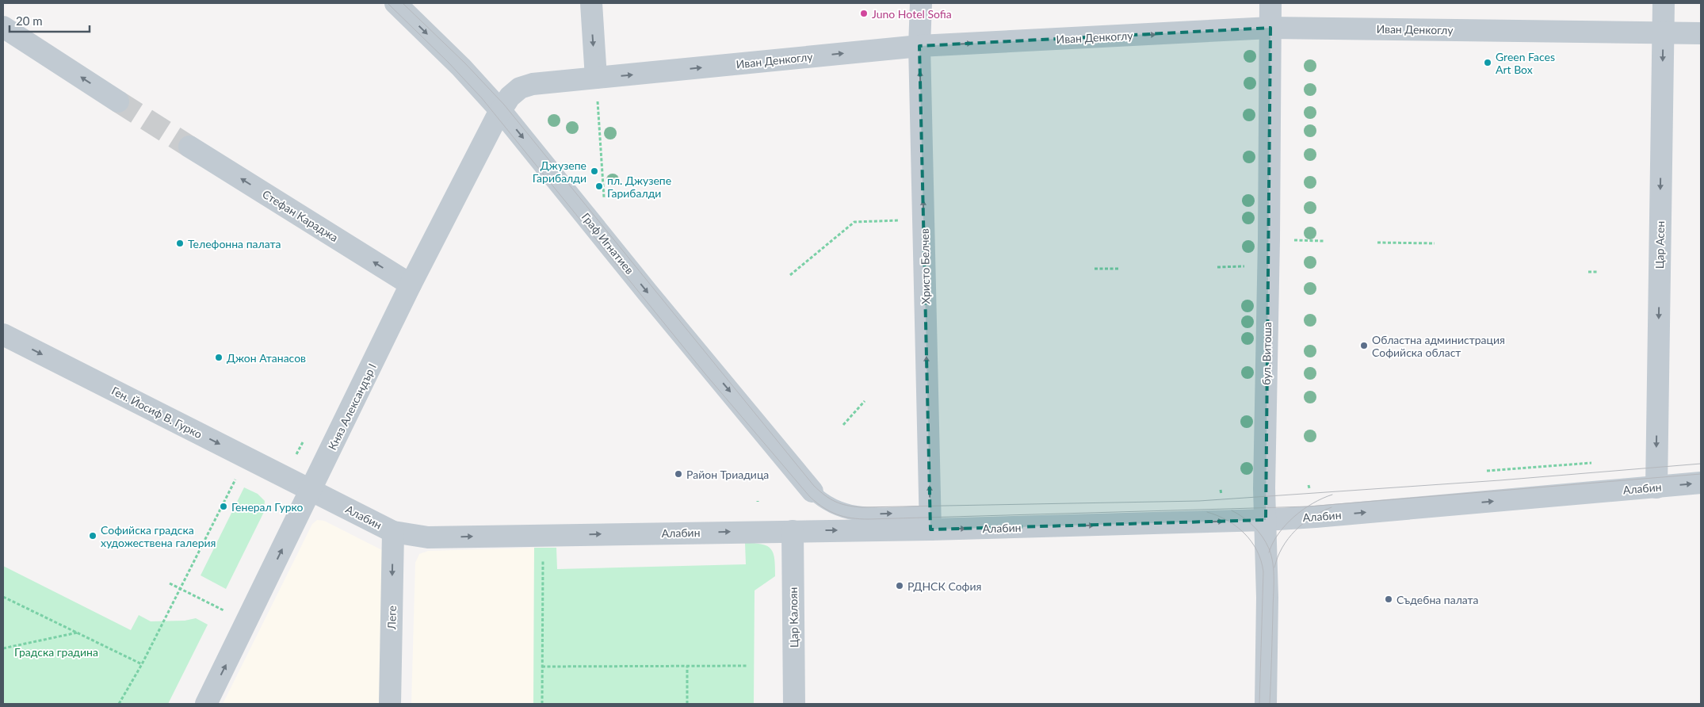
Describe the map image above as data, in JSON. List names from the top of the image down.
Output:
{
  "streets": {
    "street": [
      "Иван Денкоглу",
      "Стефан Караджа",
      "Граф Игнатиев",
      "Цар Асен",
      "Христо Белчев",
      "бул. Витоша",
      "Княз Александър I",
      "Ген. Йосиф В. Гурко",
      "Алабин",
      "Леге",
      "Цар Калоян"
    ]
  },
  "crossings": [
    ["Иван Денкоглу", "Граф Игнатиев"],
    ["Иван Денкоглу", "Цар Асен"],
    ["Иван Денкоглу", "Христо Белчев"],
    ["Иван Денкоглу", "бул. Витоша"],
    ["Иван Денкоглу", "Княз Александър I"],
    ["Стефан Караджа", "Княз Александър I"],
    ["Граф Игнатиев", "Княз Александър I"],
    ["Цар Асен", "Алабин"],
    ["Христо Белчев", "Алабин"],
    ["бул. Витоша", "Алабин"],
    ["Княз Александър I", "Ген. Йосиф В. Гурко"],
    ["Княз Александър I", "Алабин"],
    ["Ген. Йосиф В. Гурко", "Алабин"],
    ["Алабин", "Леге"],
    ["Алабин", "Цар Калоян"]
  ],
  "one_way": [
    "Иван Денкоглу",
    "Стефан Караджа",
    "Граф Игнатиев",
    "Цар Асен",
    "Христо Белчев",
    "Княз Александър I",
    "Ген. Йосиф В. Гурко",
    "Алабин",
    "Леге"
  ],
  "parks": ["Градска градина"],
  "places": [
    "Juno Hotel Sofia",
    "Green Faces Art Box",
    "Джузепе Гарибалди",
    "пл. Джузепе Гарибалди",
    "Телефонна палата",
    "Областна администрация Софийска област",
    "Джон Атанасов",
    "Район Триадица",
    "Генерал Гурко",
    "Софийска градска художествена галерия",
    "РДНСК София",
    "Съдебна палата"
  ],
  "scale_bar": "20 m"
}
